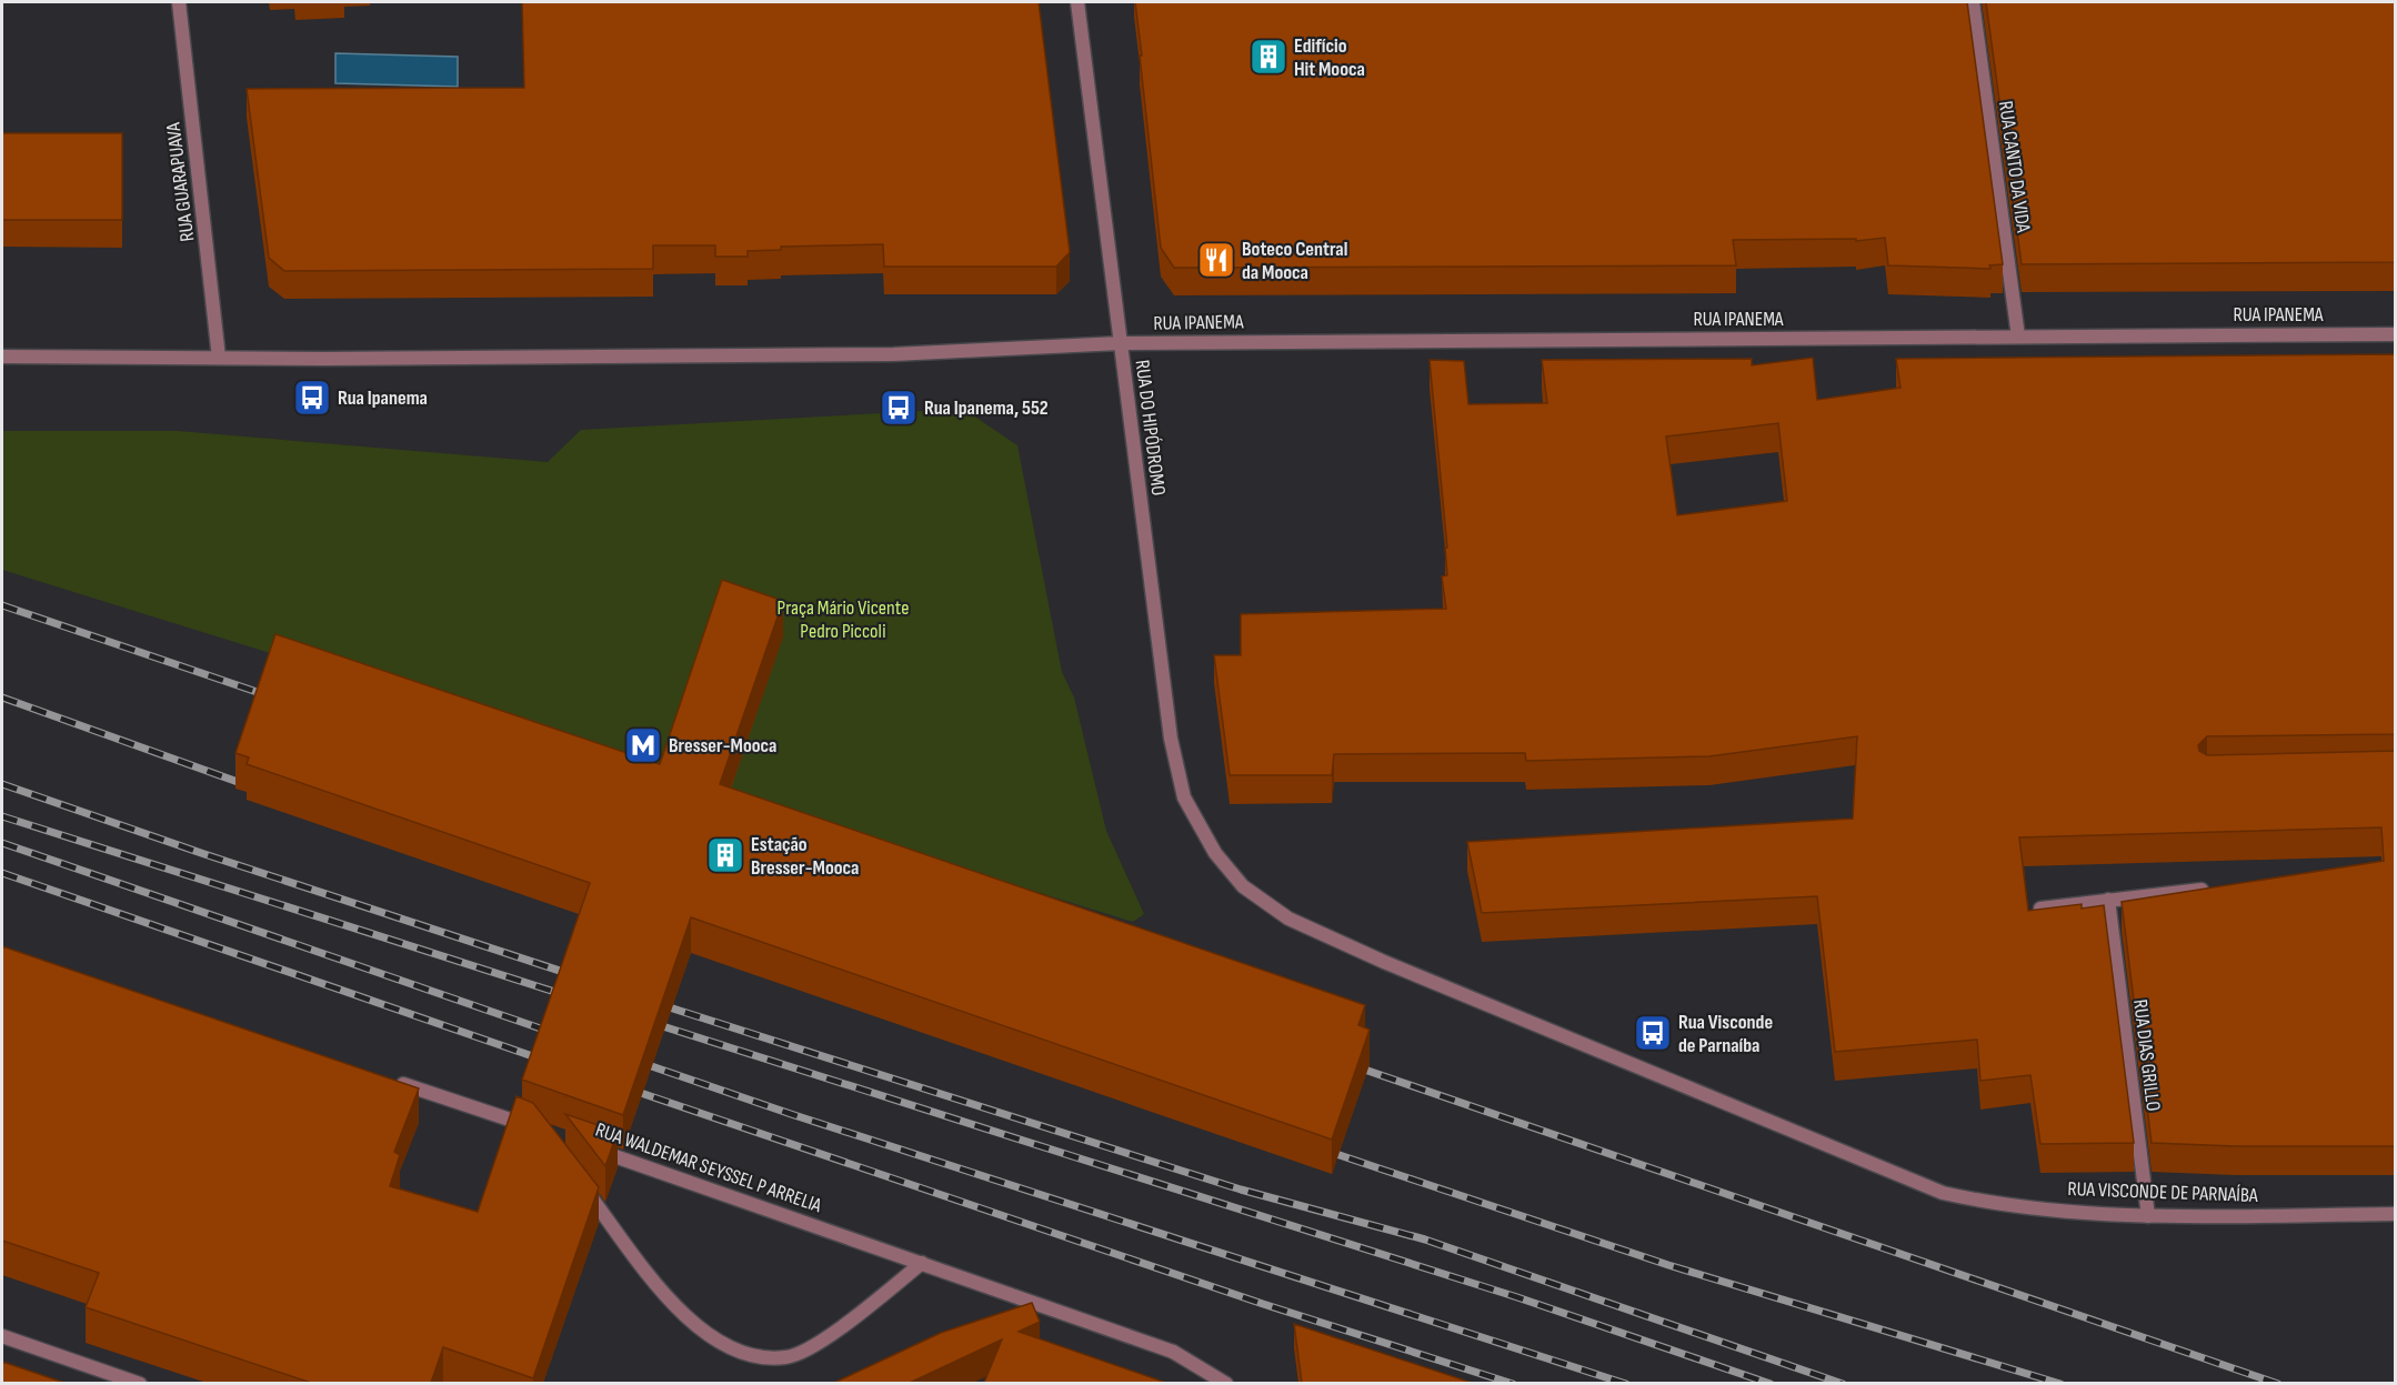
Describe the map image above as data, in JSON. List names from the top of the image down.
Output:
{
  "streets": {
    "street": [
      "RUA CANTO DA VIDA",
      "RUA GUARAPUAVA",
      "RUA IPANEMA",
      "RUA DO HIPÓDROMO",
      "RUA DIAS GRILLO",
      "RUA WALDEMAR SEYSSEL P ARRELIA",
      "RUA VISCONDE DE PARNAÍBA"
    ]
  },
  "crossings": [
    ["RUA CANTO DA VIDA", "RUA IPANEMA"],
    ["RUA GUARAPUAVA", "RUA IPANEMA"],
    ["RUA IPANEMA", "RUA DO HIPÓDROMO"],
    ["RUA DO HIPÓDROMO", "RUA VISCONDE DE PARNAÍBA"],
    ["RUA DIAS GRILLO", "RUA VISCONDE DE PARNAÍBA"]
  ],
  "parks": ["Praça Mário Vicente Pedro Piccoli"],
  "places": {
    "building": ["Edifício Hit Mooca", "Estação Bresser-Mooca"],
    "restaurant": ["Boteco Central da Mooca"],
    "bus stop": ["Rua Ipanema", "Rua Ipanema, 552", "Rua Visconde de Parnaíba"],
    "metro station": ["Bresser-Mooca"]
  }
}
